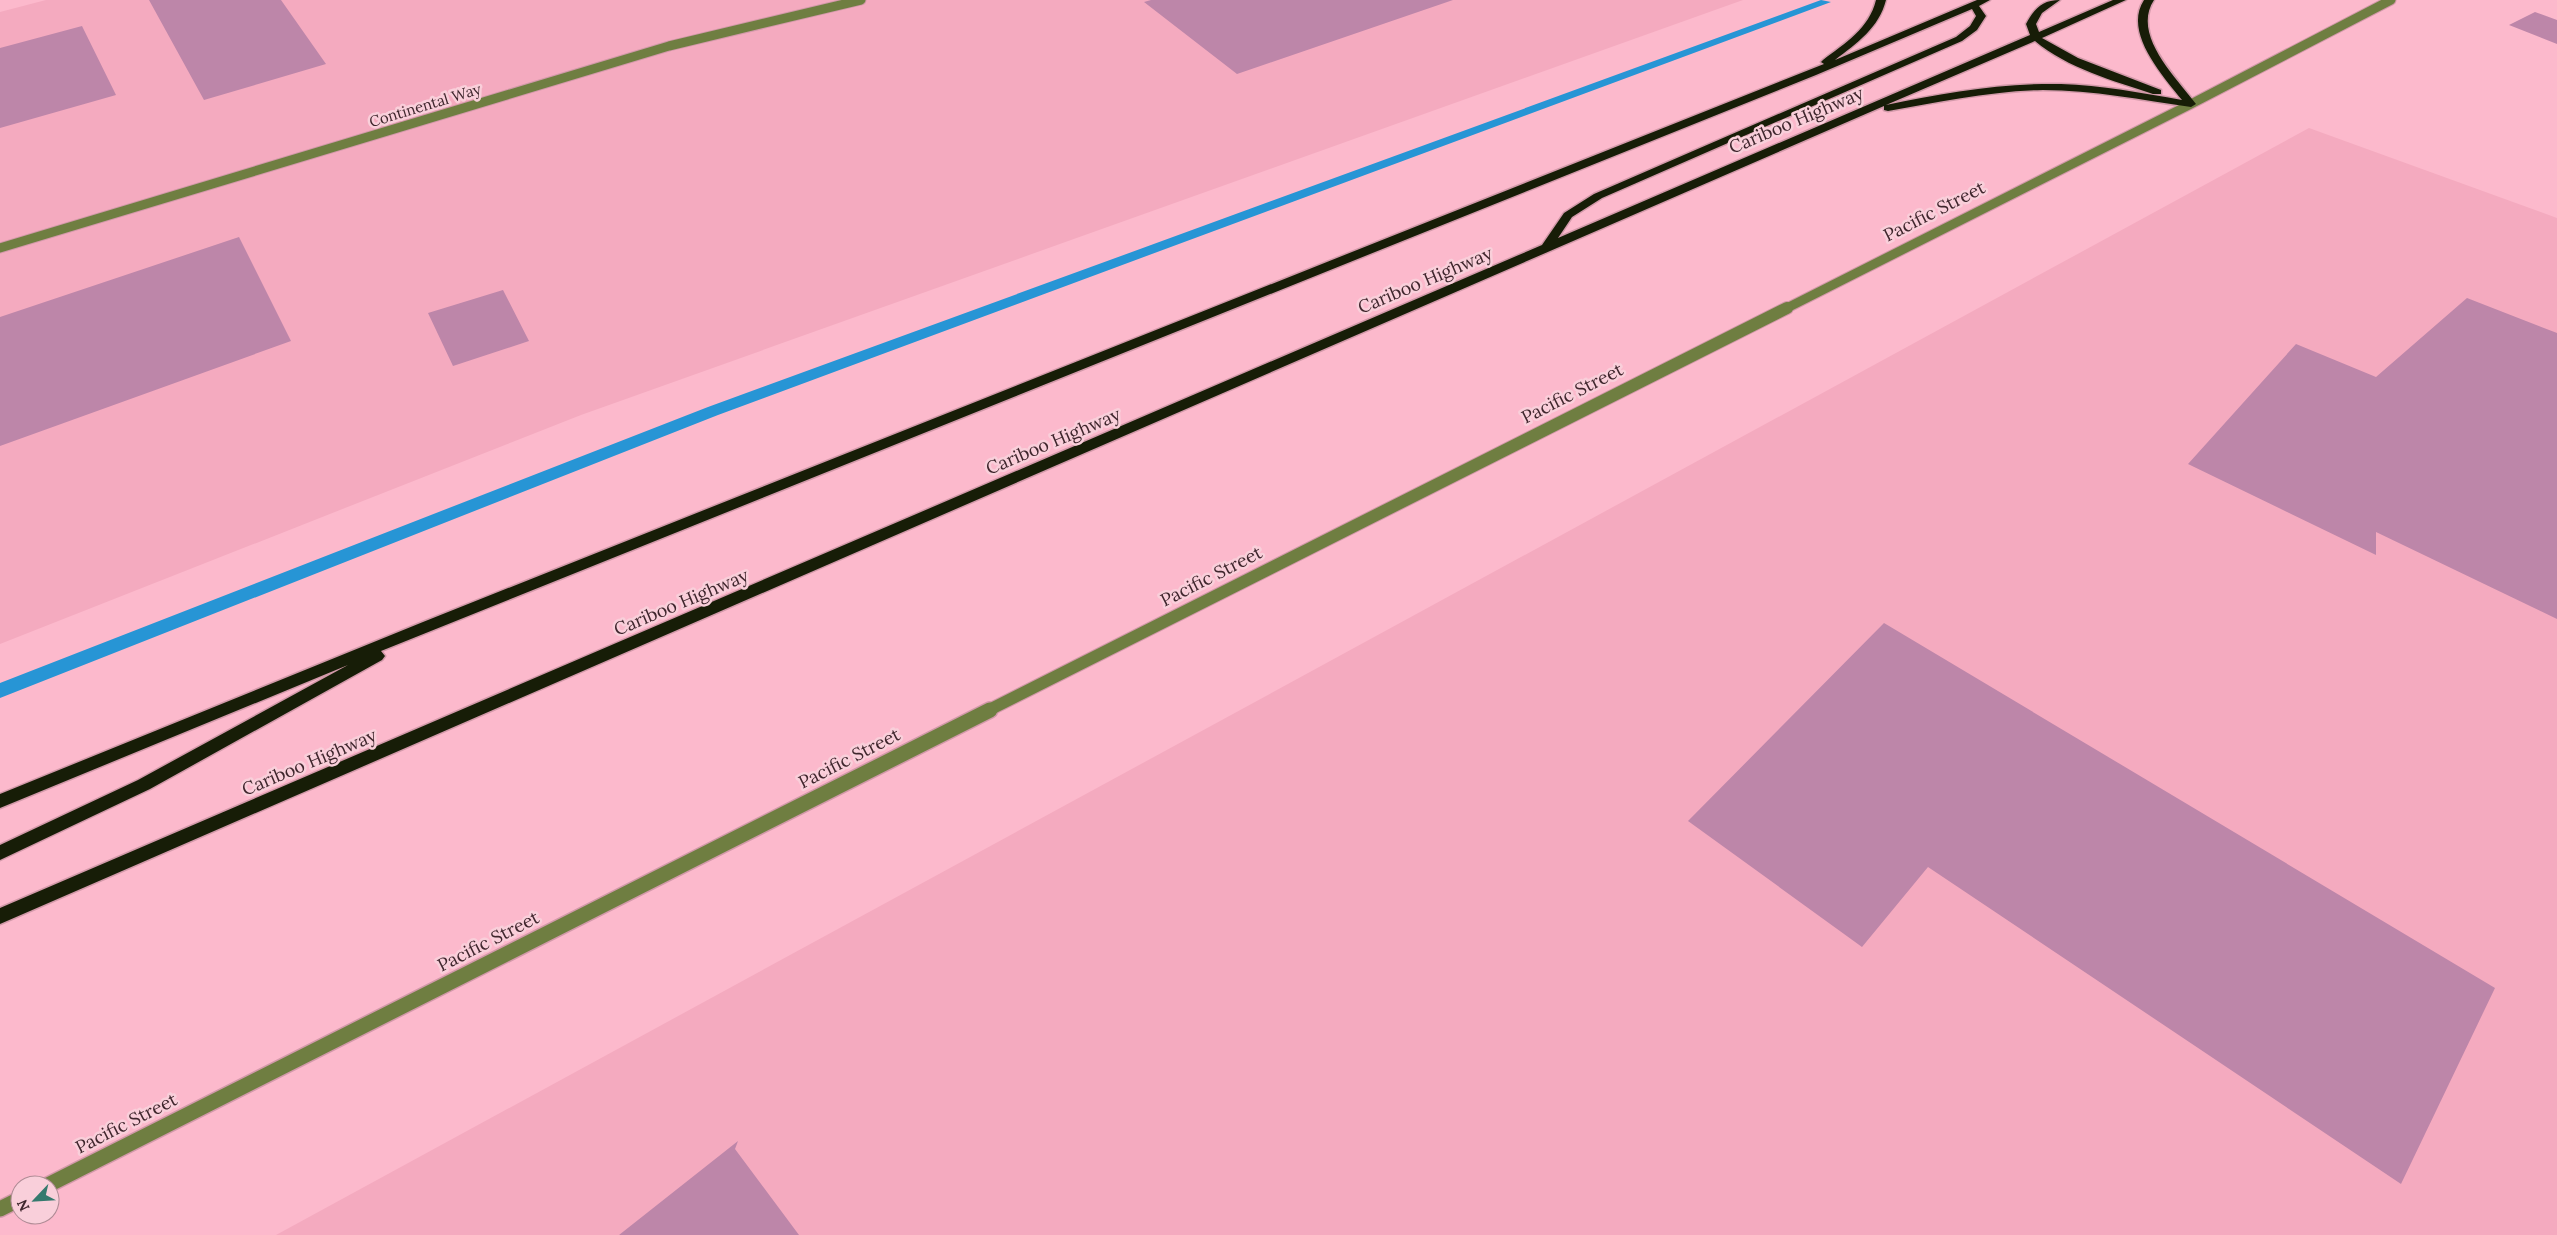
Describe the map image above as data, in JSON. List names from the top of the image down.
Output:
{
  "streets": {
    "highway": ["Cariboo Highway"],
    "street": ["Continental Way", "Pacific Street"]
  },
  "north": "bottom left"
}
